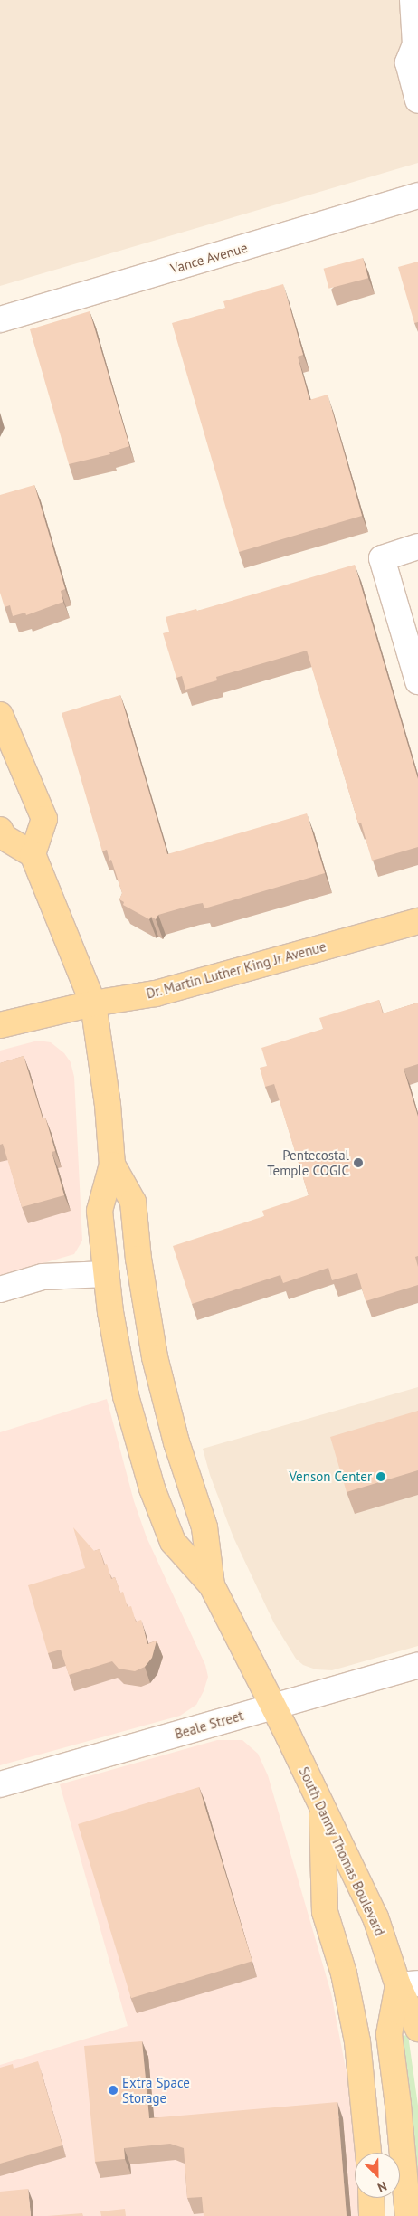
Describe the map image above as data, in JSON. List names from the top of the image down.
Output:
{
  "streets": {
    "main road": ["Dr. Martin Luther King Jr Avenue", "South Danny Thomas Boulevard"],
    "street": ["Vance Avenue", "Beale Street"]
  },
  "crossings": [
    ["Dr. Martin Luther King Jr Avenue", "South Danny Thomas Boulevard"],
    ["Beale Street", "South Danny Thomas Boulevard"]
  ],
  "places": ["Pentecostal Temple COGIC", "Venson Center", "Extra Space Storage"],
  "north": "bottom right"
}
